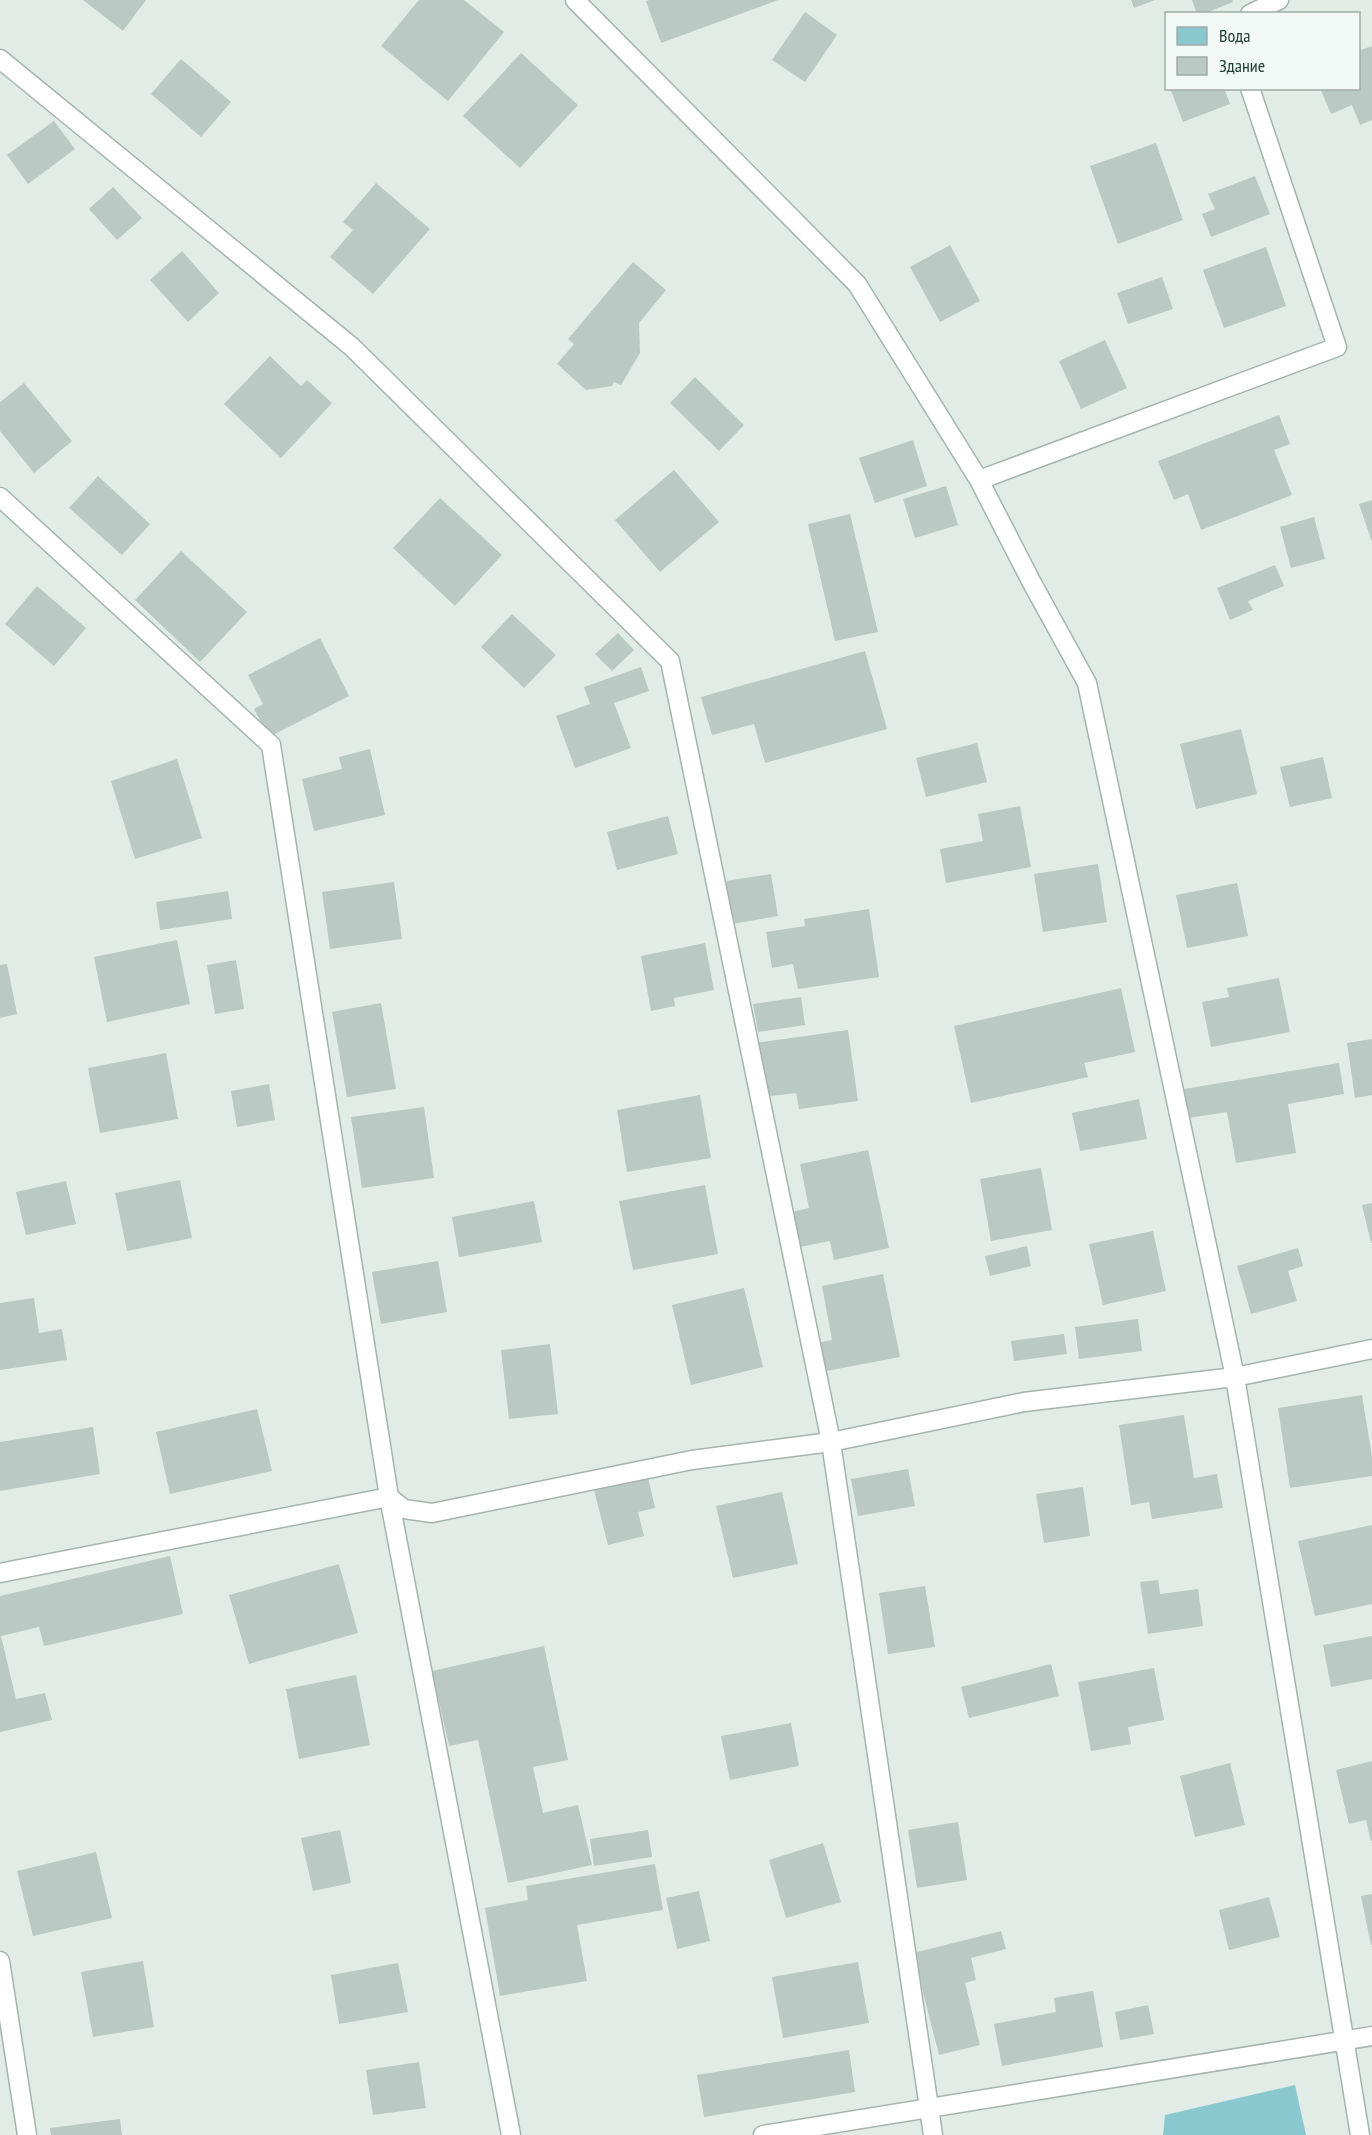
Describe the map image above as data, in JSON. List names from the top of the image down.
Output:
{
  "legend": ["Вода", "Здание"]
}
